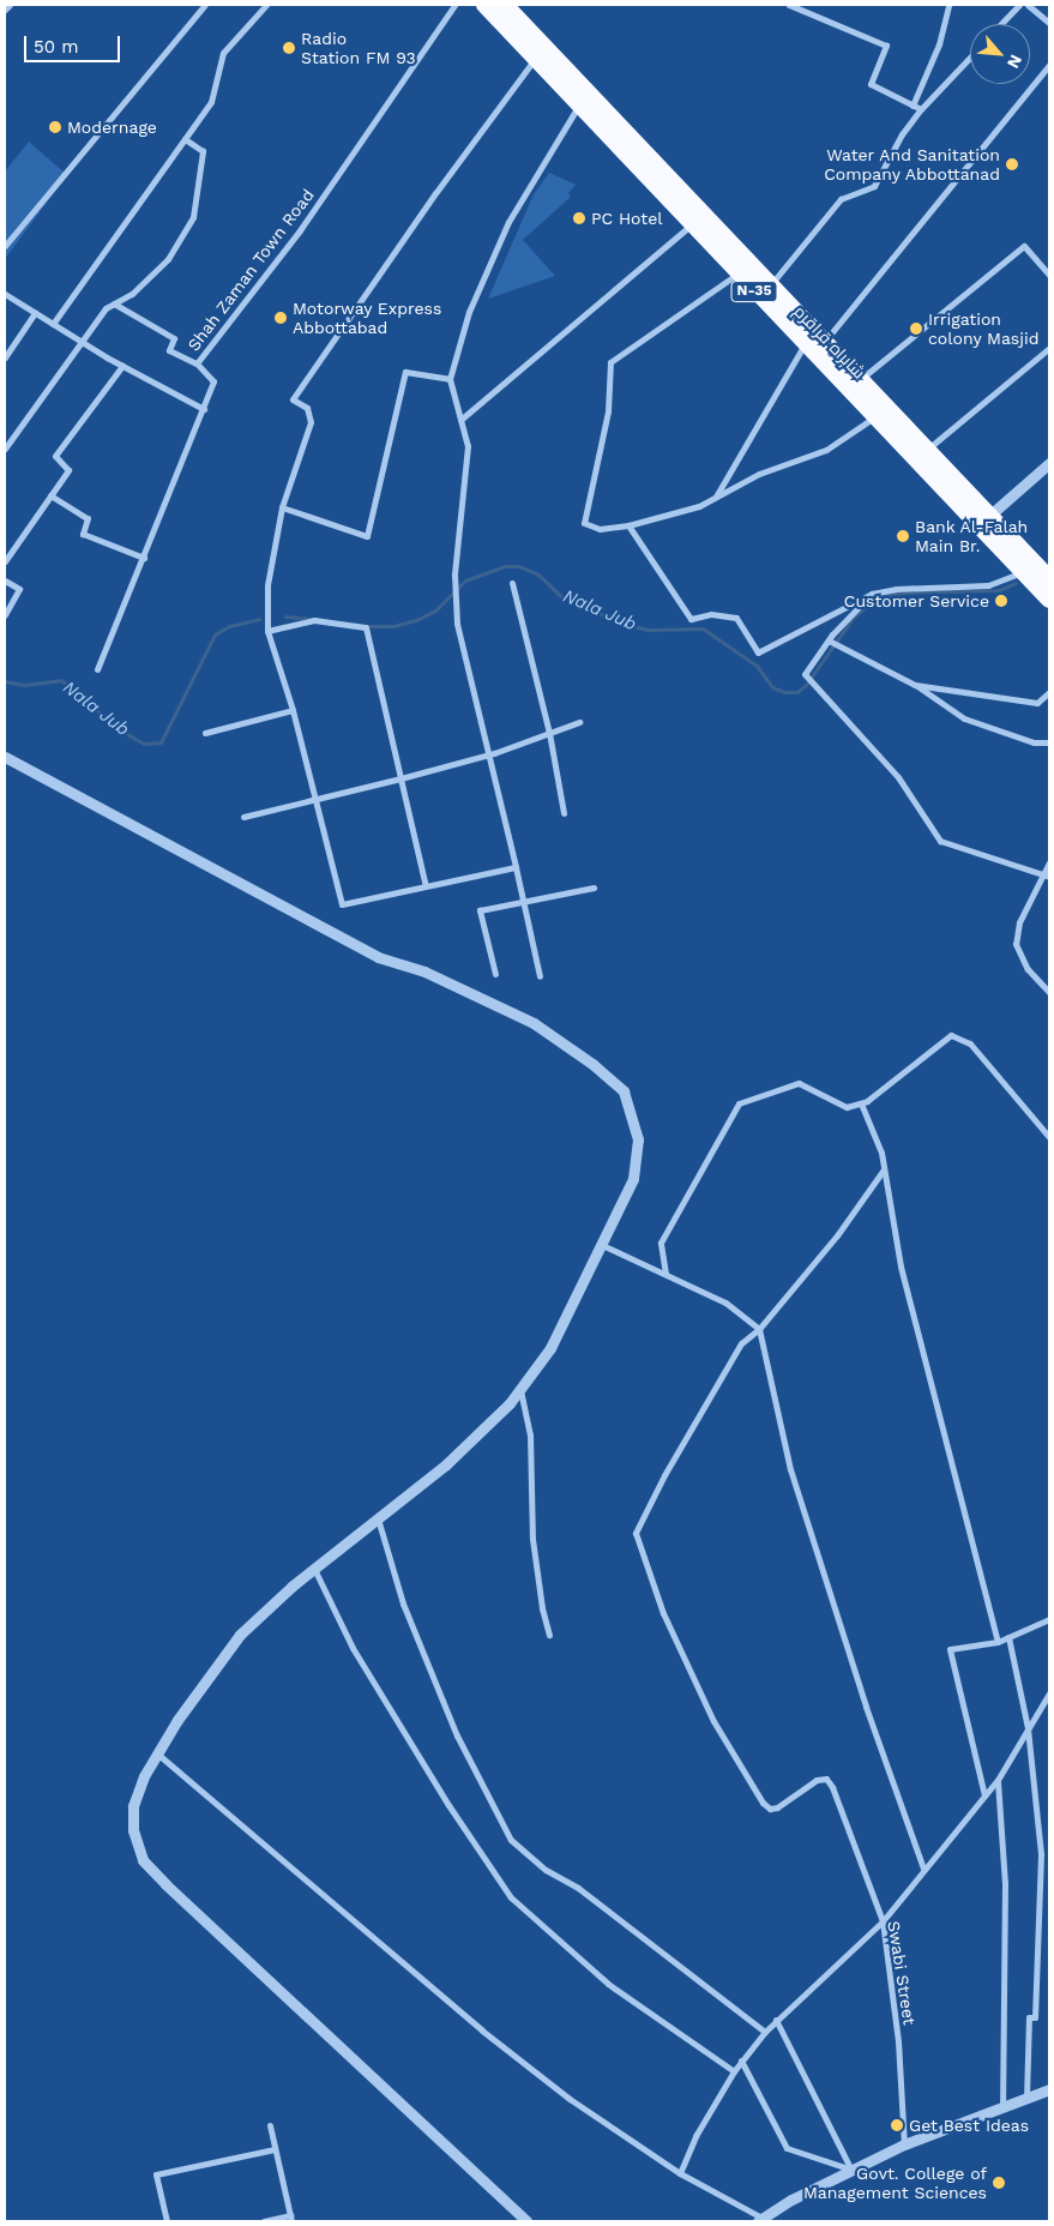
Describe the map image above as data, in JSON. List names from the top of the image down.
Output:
{
  "streets": {
    "highway": ["N-35", "شاہراہ قراقرم"],
    "street": ["Shah Zaman Town Road", "Swabi Street"]
  },
  "water": ["Nala Jub"],
  "places": [
    "Radio Station FM 93",
    "Modernage",
    "Water And Sanitation Company Abbottanad",
    "PC Hotel",
    "Motorway Express Abbottabad",
    "Irrigation colony Masjid",
    "Bank Al-Falah Main Br.",
    "Customer Service",
    "Get Best Ideas",
    "Govt. College of Management Sciences"
  ],
  "scale_bar": "50 m",
  "north": "bottom right"
}
